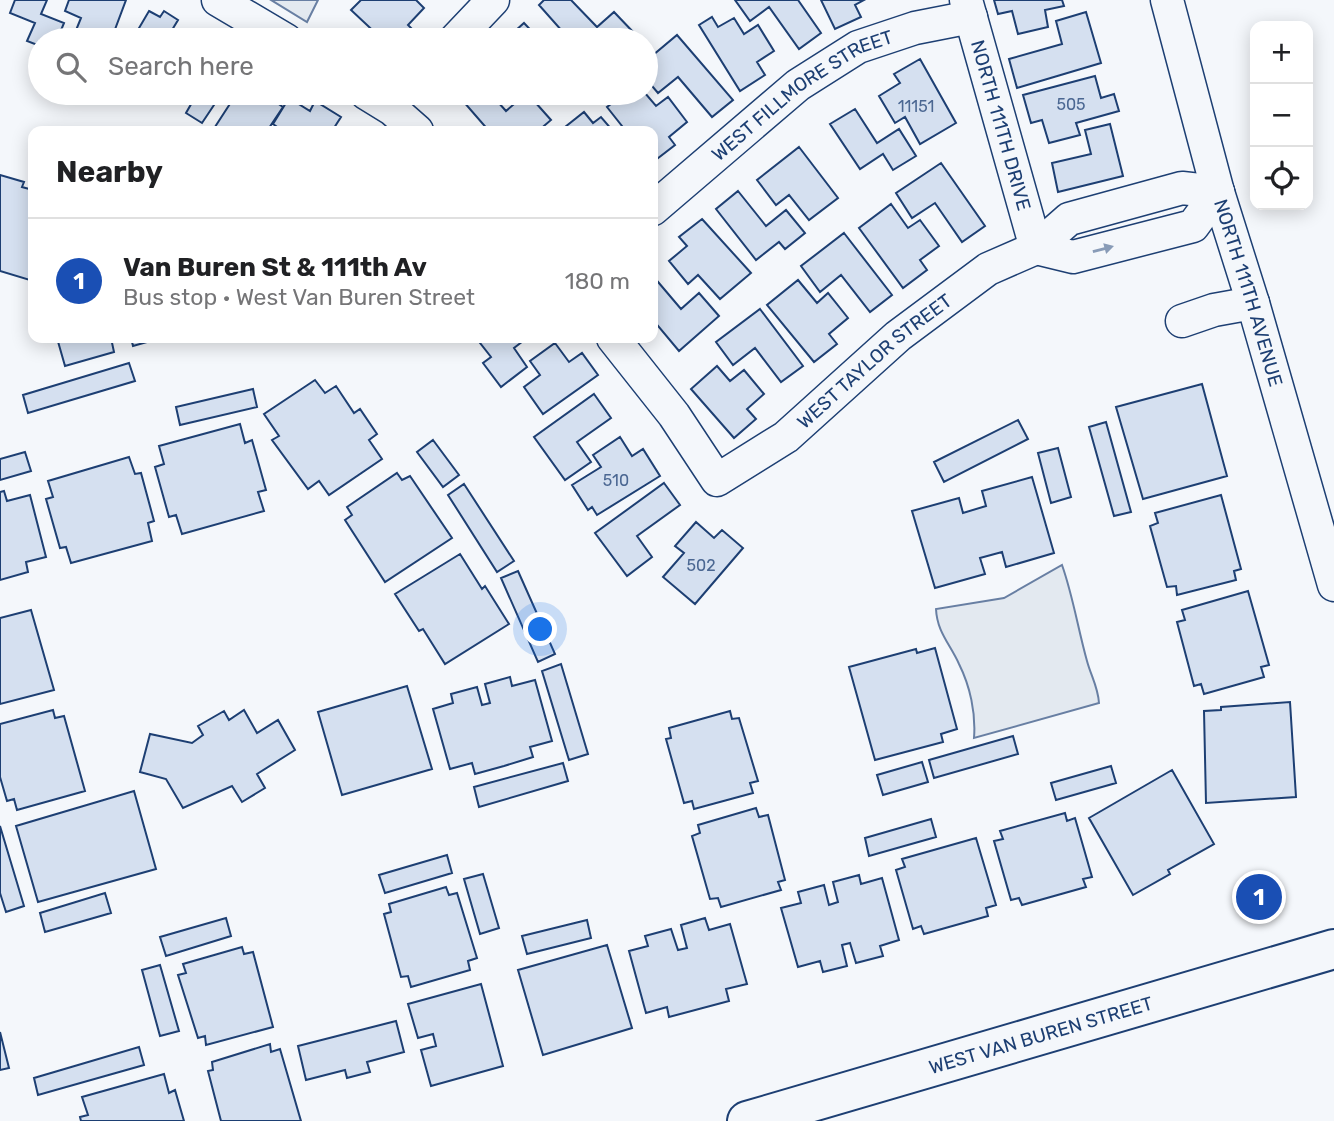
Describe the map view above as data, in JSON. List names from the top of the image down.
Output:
{
  "streets": {
    "main road": ["WEST VAN BUREN STREET"],
    "street": [
      "WEST FILLMORE STREET",
      "NORTH 111TH DRIVE",
      "NORTH 111TH AVENUE",
      "WEST TAYLOR STREET"
    ]
  },
  "crossings": [
    ["WEST FILLMORE STREET", "NORTH 111TH DRIVE"],
    ["NORTH 111TH DRIVE", "WEST TAYLOR STREET"],
    ["NORTH 111TH AVENUE", "WEST TAYLOR STREET"]
  ],
  "house_numbers": [
    "505",
    "11151",
    "510",
    "502"
  ],
  "page": {
    "map_buttons": ["+", "−"],
    "search": "Search here",
    "heading": "Nearby",
    "list": [
      {
        "mark": "1",
        "name": "Van Buren St & 111th Av",
        "note": "Bus stop · West Van Buren Street",
        "value": "180 m"
      }
    ],
    "pins": "1"
  }
}
